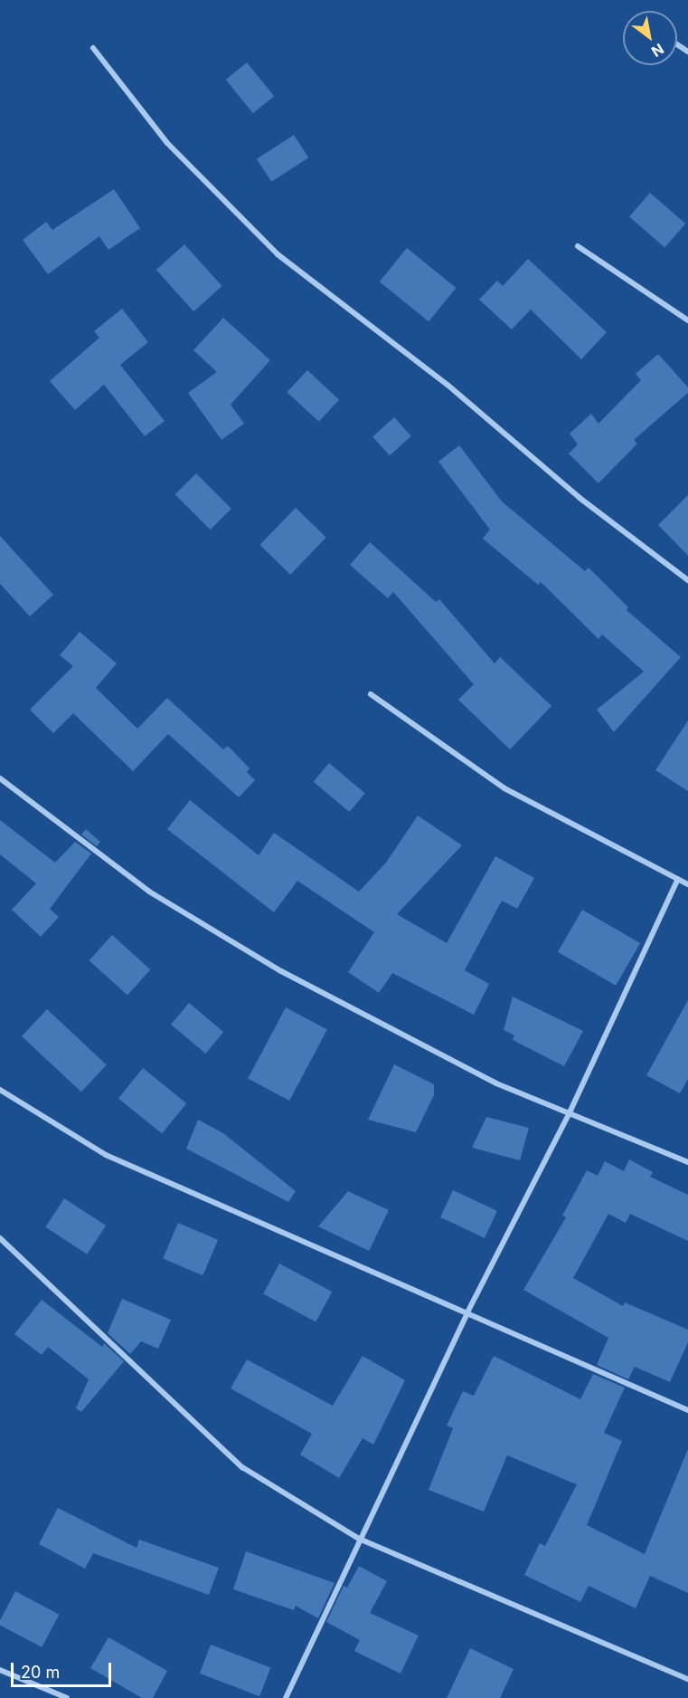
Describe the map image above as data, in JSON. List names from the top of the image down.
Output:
{
  "scale_bar": "20 m",
  "north": "bottom right"
}
